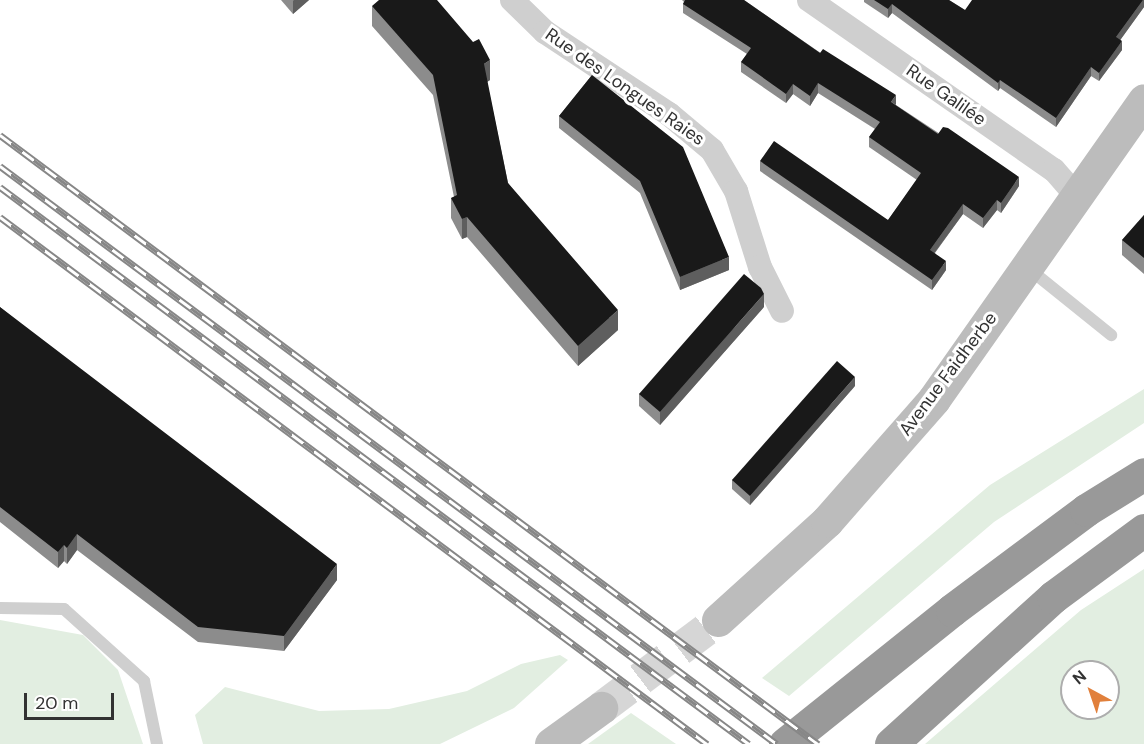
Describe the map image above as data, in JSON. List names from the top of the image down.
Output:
{
  "streets": {
    "street": ["Rue des Longues Raies", "Rue Galilée", "Avenue Faidherbe"]
  },
  "crossings": [
    ["Rue Galilée", "Avenue Faidherbe"]
  ],
  "scale_bar": "20 m",
  "north": "top left"
}
